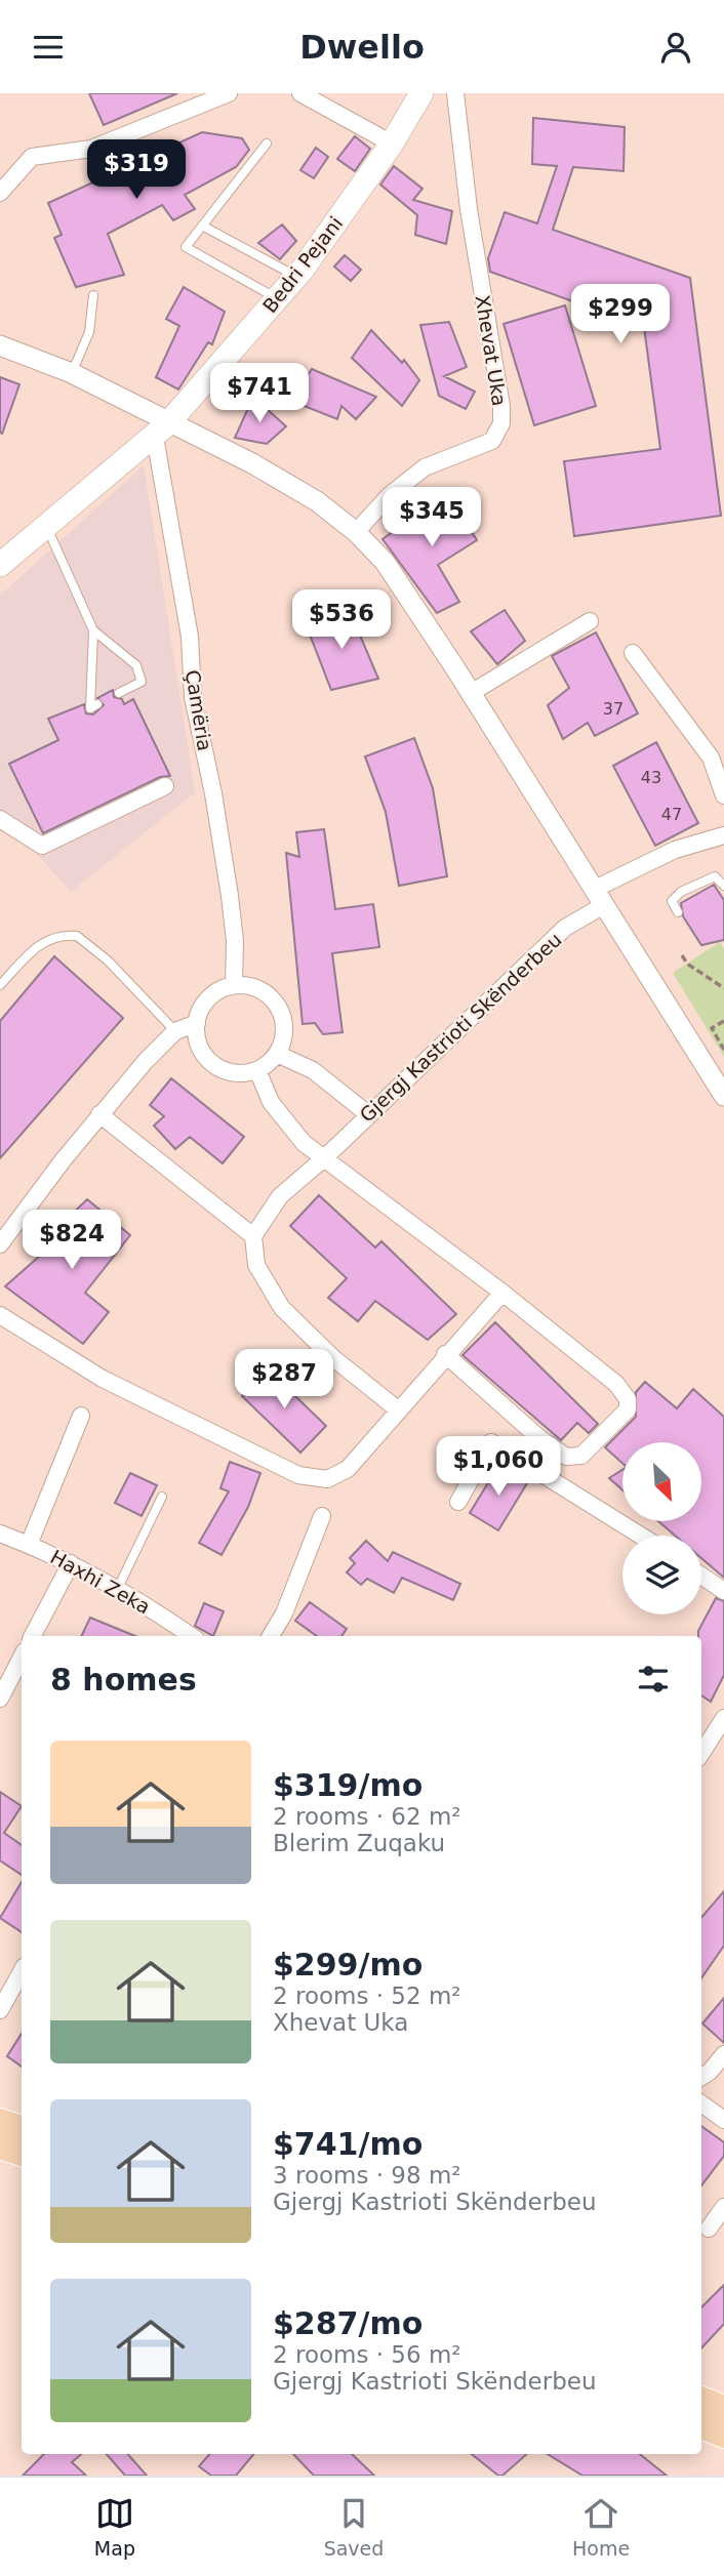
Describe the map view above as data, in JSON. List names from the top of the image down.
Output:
{
  "streets": {
    "main road": ["Bedri Pejani"],
    "street": [
      "Xhevat Uka",
      "Çamëria",
      "Gjergj Kastrioti Skënderbeu",
      "Haxhi Zeka"
    ]
  },
  "crossings": [
    ["Bedri Pejani", "Çamëria"]
  ],
  "house_numbers": ["37", "43", "47"],
  "north": "bottom right",
  "page": {
    "header": "Dwello",
    "price": [
      "$319",
      "$299",
      "$741",
      "$345",
      "$536",
      "$824",
      "$287",
      "$1,060"
    ],
    "heading": "8 homes",
    "list": [
      {
        "name": "$319/mo",
        "note": "2 rooms · 62 m² · Blerim Zuqaku"
      },
      {
        "name": "$299/mo",
        "note": "2 rooms · 52 m² · Xhevat Uka"
      },
      {
        "name": "$741/mo",
        "note": "3 rooms · 98 m² · Gjergj Kastrioti Skënderbeu"
      },
      {
        "name": "$287/mo",
        "note": "2 rooms · 56 m² · Gjergj Kastrioti Skënderbeu"
      }
    ],
    "tabs": ["Map", "Saved", "Home"]
  }
}
